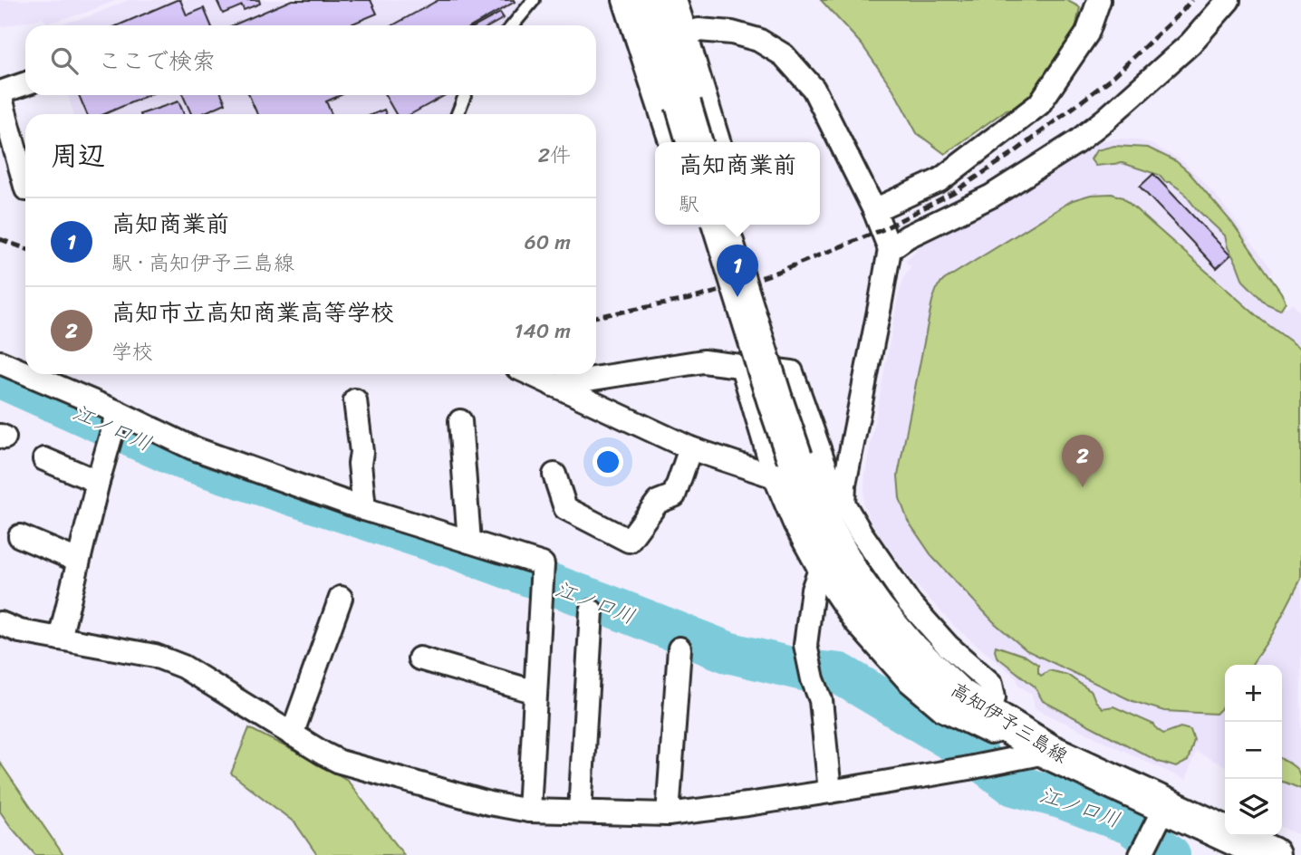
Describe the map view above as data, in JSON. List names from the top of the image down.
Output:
{
  "streets": {
    "main road": ["高知伊予三島線"]
  },
  "water": ["江ノ口川"],
  "page": {
    "search": "ここで検索",
    "heading": ["周辺", "2件"],
    "popup": ["高知商業前", "駅"],
    "list": [
      {
        "mark": "1",
        "name": "高知商業前",
        "note": "駅 · 高知伊予三島線",
        "value": "60 m"
      },
      {
        "mark": "2",
        "name": "高知市立高知商業高等学校",
        "note": "学校",
        "value": "140 m"
      }
    ],
    "pins": ["1", "2"],
    "map_buttons": ["+", "−"]
  }
}
